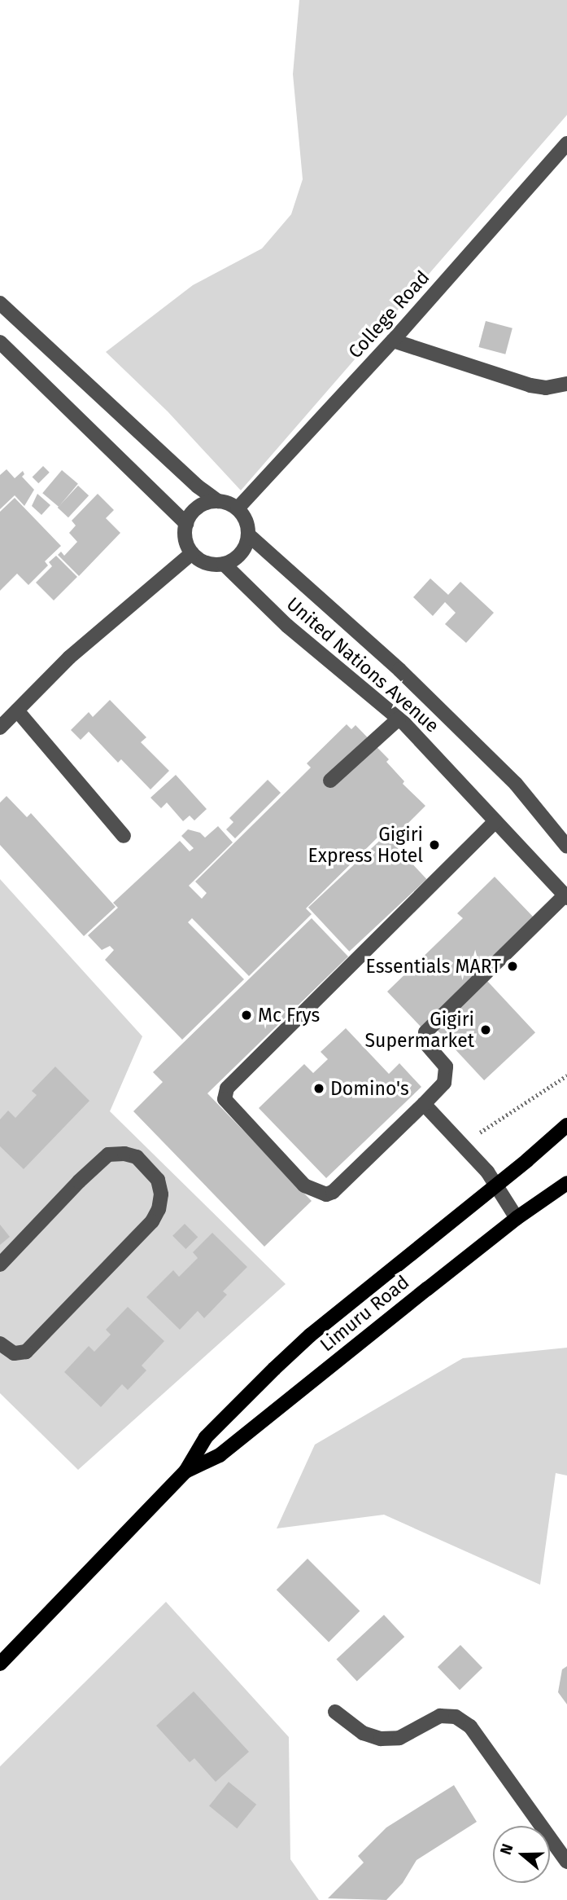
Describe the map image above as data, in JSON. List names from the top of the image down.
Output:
{
  "streets": {
    "main road": ["Limuru Road"],
    "street": ["College Road", "United Nations Avenue"]
  },
  "crossings": [
    ["College Road", "United Nations Avenue"]
  ],
  "places": [
    "Gigiri Express Hotel",
    "Essentials MART",
    "Mc Frys",
    "Gigiri Supermarket",
    "Domino's"
  ],
  "north": "left"
}
